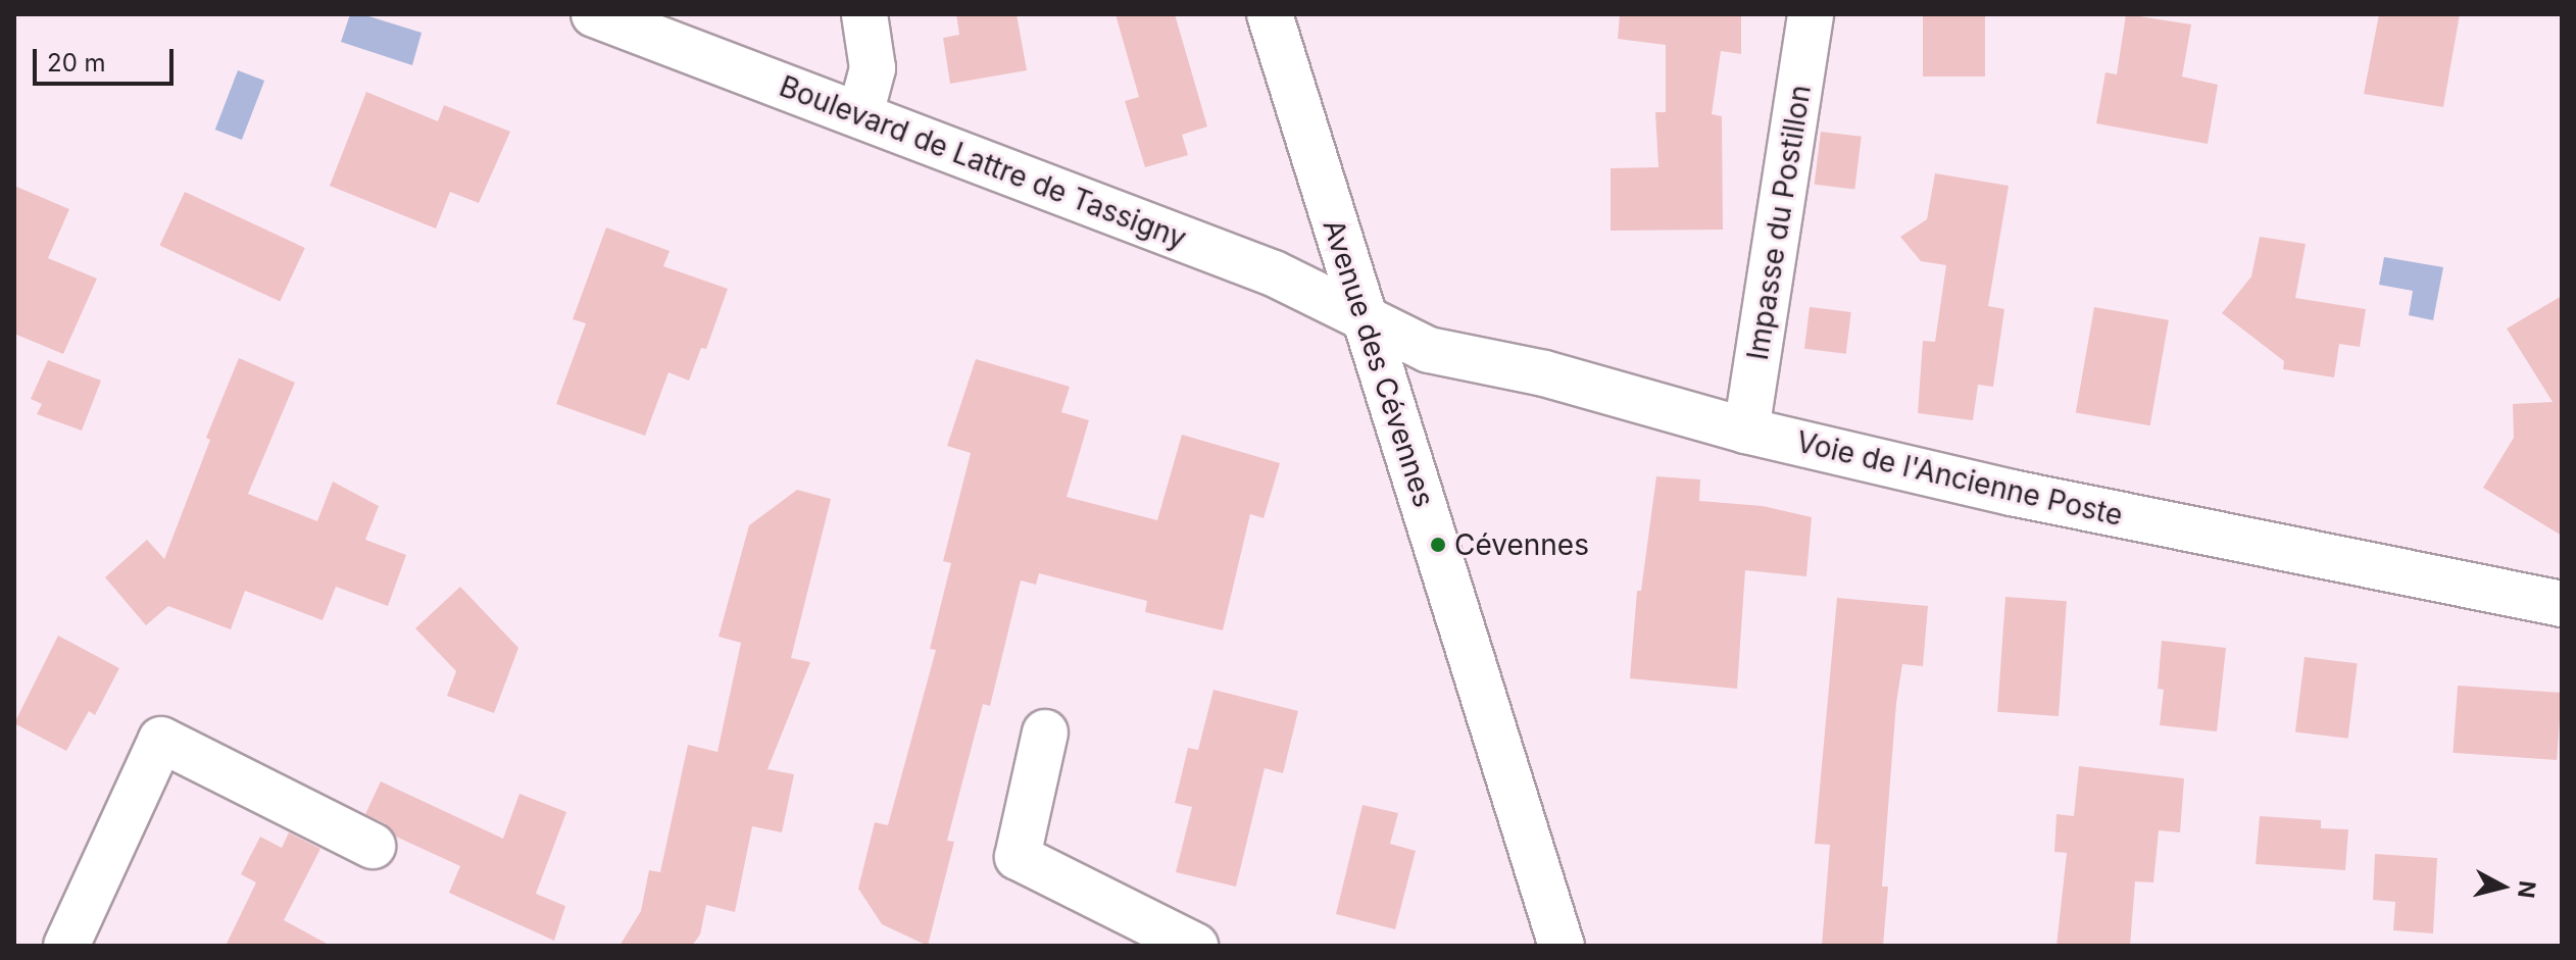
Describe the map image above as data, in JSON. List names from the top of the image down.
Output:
{
  "streets": {
    "street": [
      "Boulevard de Lattre de Tassigny",
      "Impasse du Postillon",
      "Avenue des Cévennes",
      "Voie de l'Ancienne Poste"
    ]
  },
  "crossings": [
    ["Boulevard de Lattre de Tassigny", "Avenue des Cévennes"],
    ["Boulevard de Lattre de Tassigny", "Voie de l'Ancienne Poste"],
    ["Impasse du Postillon", "Voie de l'Ancienne Poste"],
    ["Avenue des Cévennes", "Voie de l'Ancienne Poste"]
  ],
  "places": ["Cévennes"],
  "scale_bar": "20 m",
  "north": "right"
}
